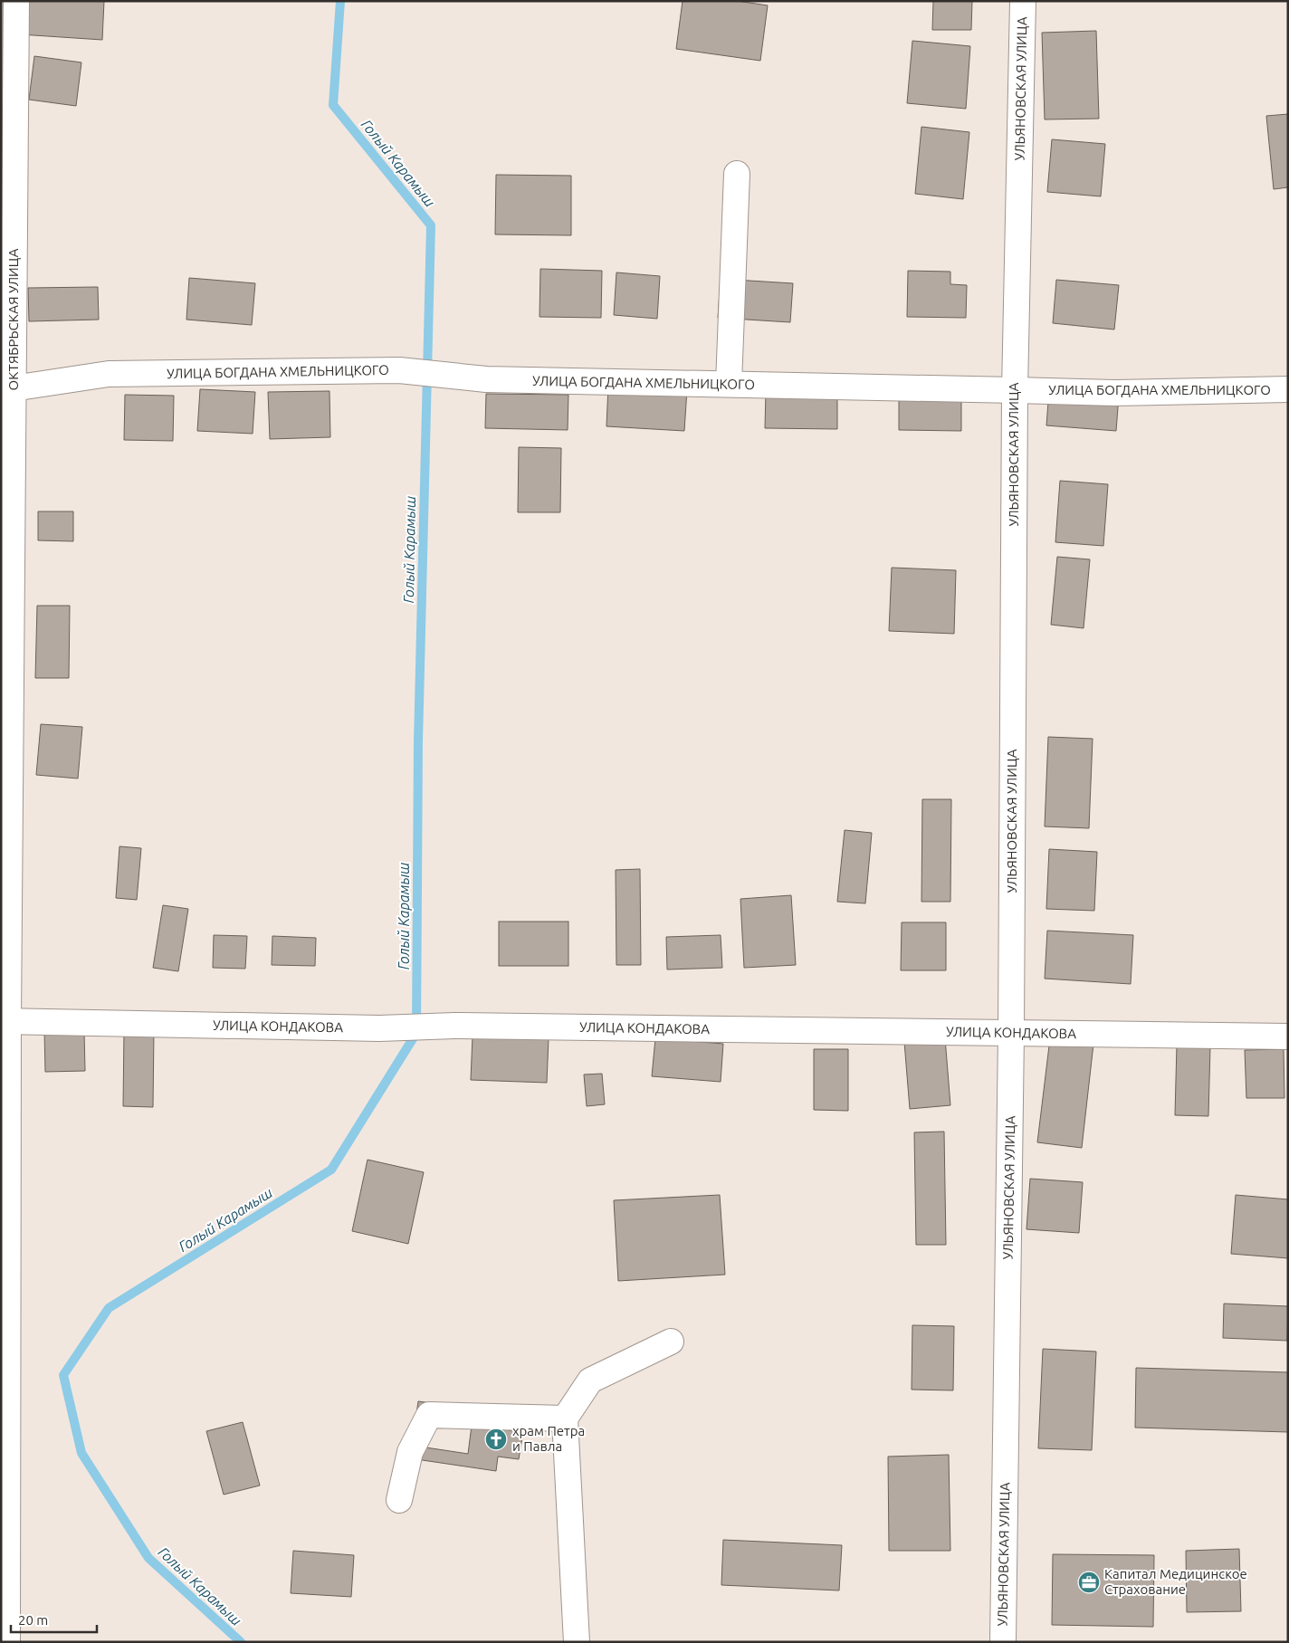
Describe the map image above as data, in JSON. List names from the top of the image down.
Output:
{
  "streets": {
    "street": [
      "УЛЬЯНОВСКАЯ УЛИЦА",
      "ОКТЯБРЬСКАЯ УЛИЦА",
      "УЛИЦА БОГДАНА ХМЕЛЬНИЦКОГО",
      "УЛИЦА КОНДАКОВА"
    ]
  },
  "crossings": [
    ["УЛЬЯНОВСКАЯ УЛИЦА", "УЛИЦА БОГДАНА ХМЕЛЬНИЦКОГО"],
    ["УЛЬЯНОВСКАЯ УЛИЦА", "УЛИЦА КОНДАКОВА"],
    ["ОКТЯБРЬСКАЯ УЛИЦА", "УЛИЦА БОГДАНА ХМЕЛЬНИЦКОГО"],
    ["ОКТЯБРЬСКАЯ УЛИЦА", "УЛИЦА КОНДАКОВА"]
  ],
  "water": ["Голый Карамыш"],
  "places": {
    "church": ["храм Петра и Павла"],
    "office": ["Капитал Медицинское Страхование"]
  },
  "scale_bar": "20 m"
}
